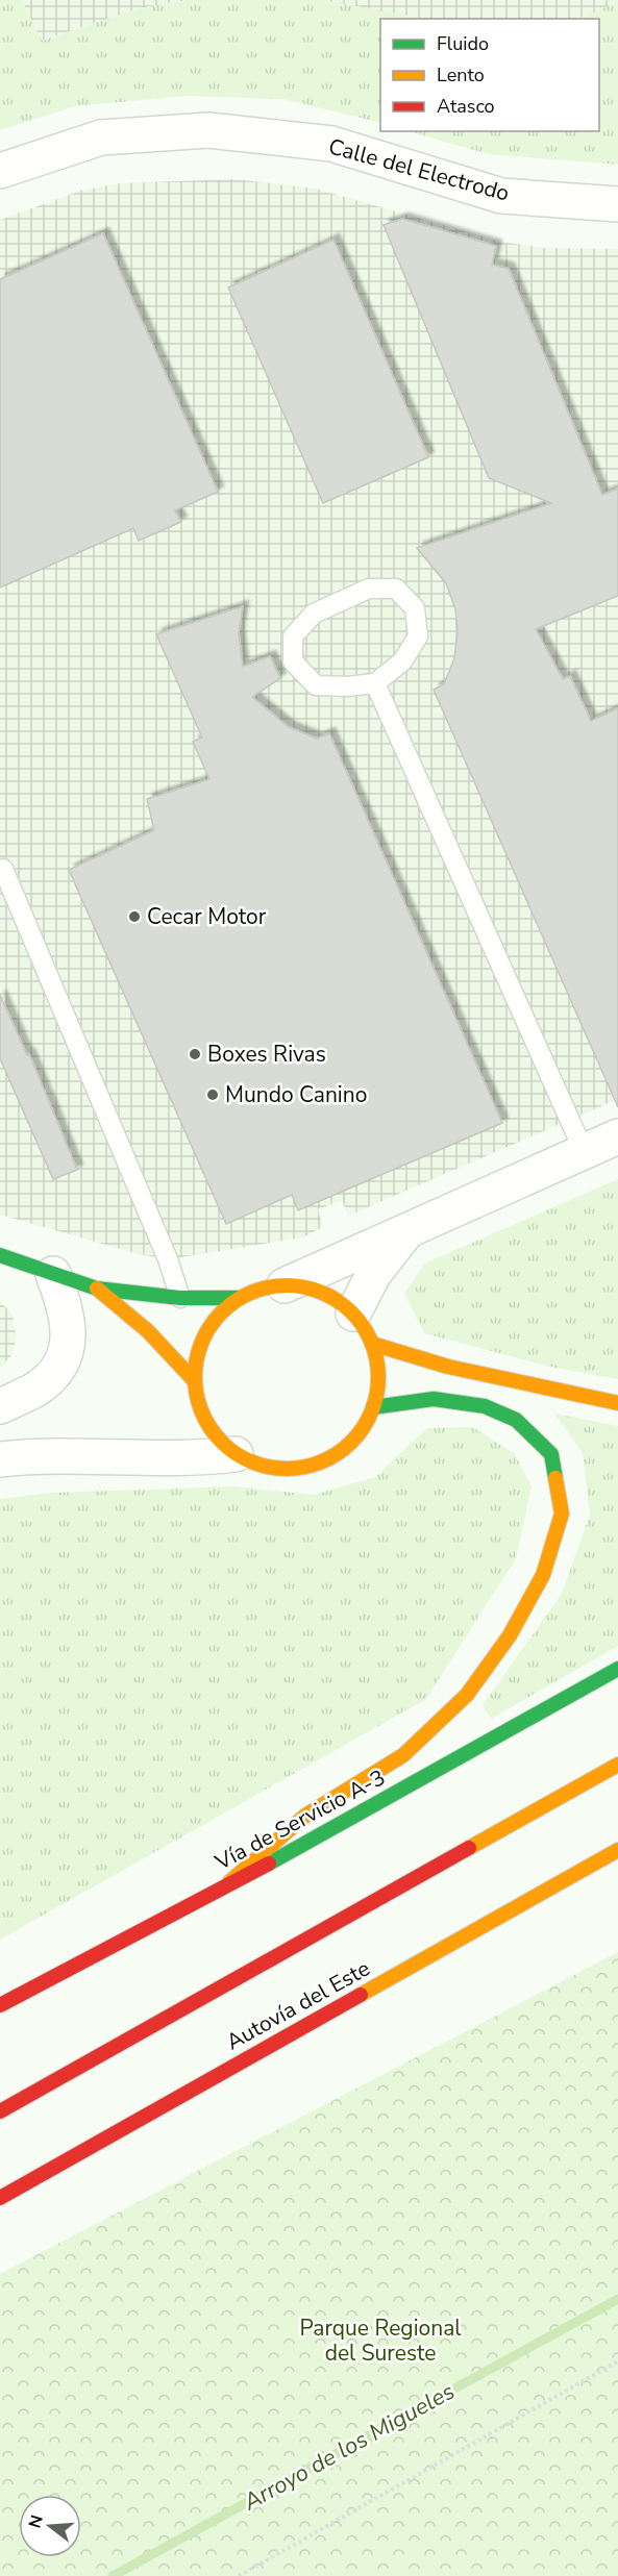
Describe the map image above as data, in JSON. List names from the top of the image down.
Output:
{
  "streets": {
    "main road": ["Vía de Servicio A-3", "Autovía del Este"],
    "street": ["Calle del Electrodo"]
  },
  "water": ["Arroyo de los Migueles"],
  "parks": ["Parque Regional del Sureste"],
  "places": ["Cecar Motor", "Boxes Rivas", "Mundo Canino"],
  "legend": ["Fluido", "Lento", "Atasco"],
  "north": "left"
}
